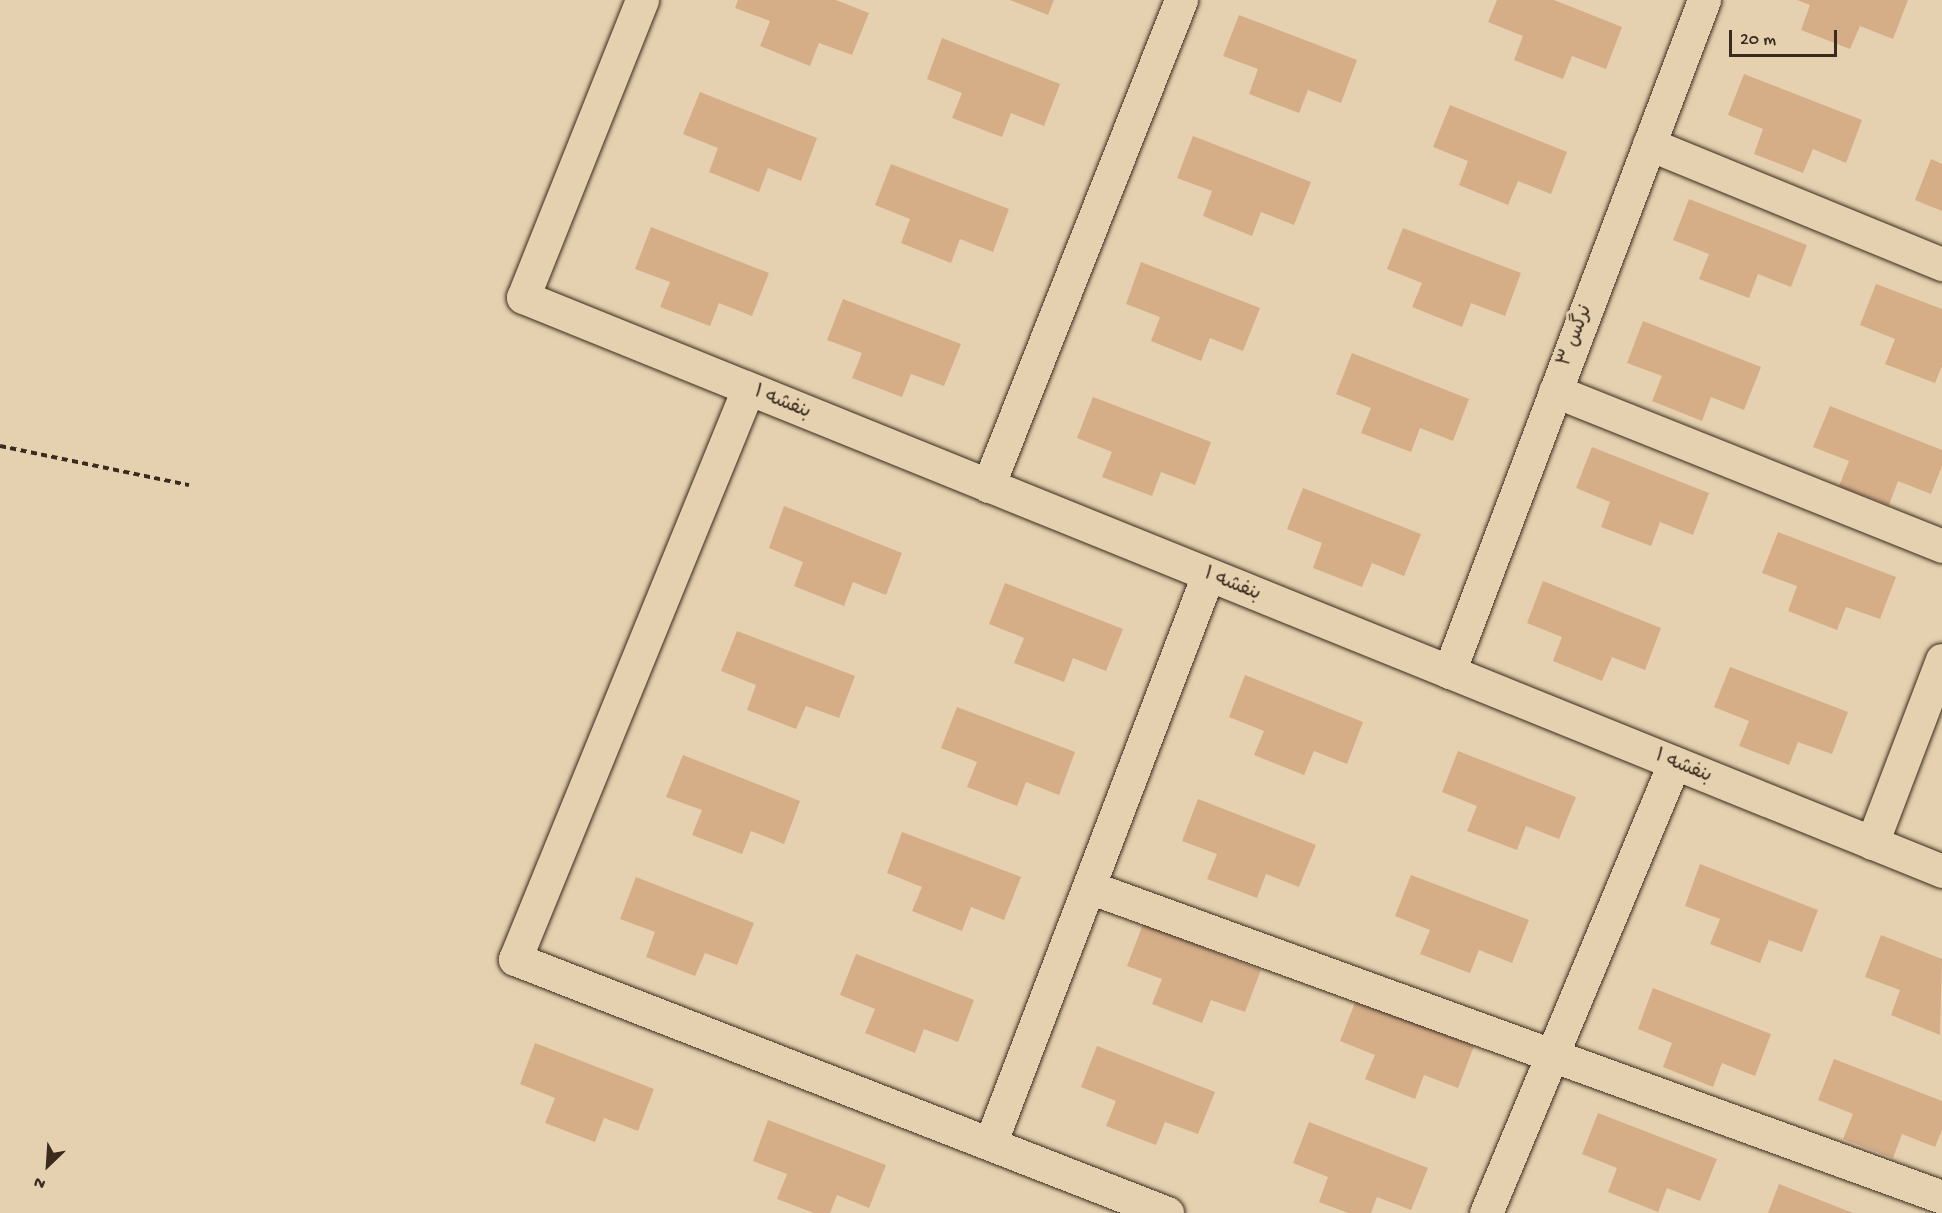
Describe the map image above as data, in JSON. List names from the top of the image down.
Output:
{
  "streets": {
    "street": ["نرگس ۳", "بنفشه ۱"]
  },
  "crossings": [
    ["نرگس ۳", "بنفشه ۱"]
  ],
  "scale_bar": "20 m",
  "north": "bottom left"
}
